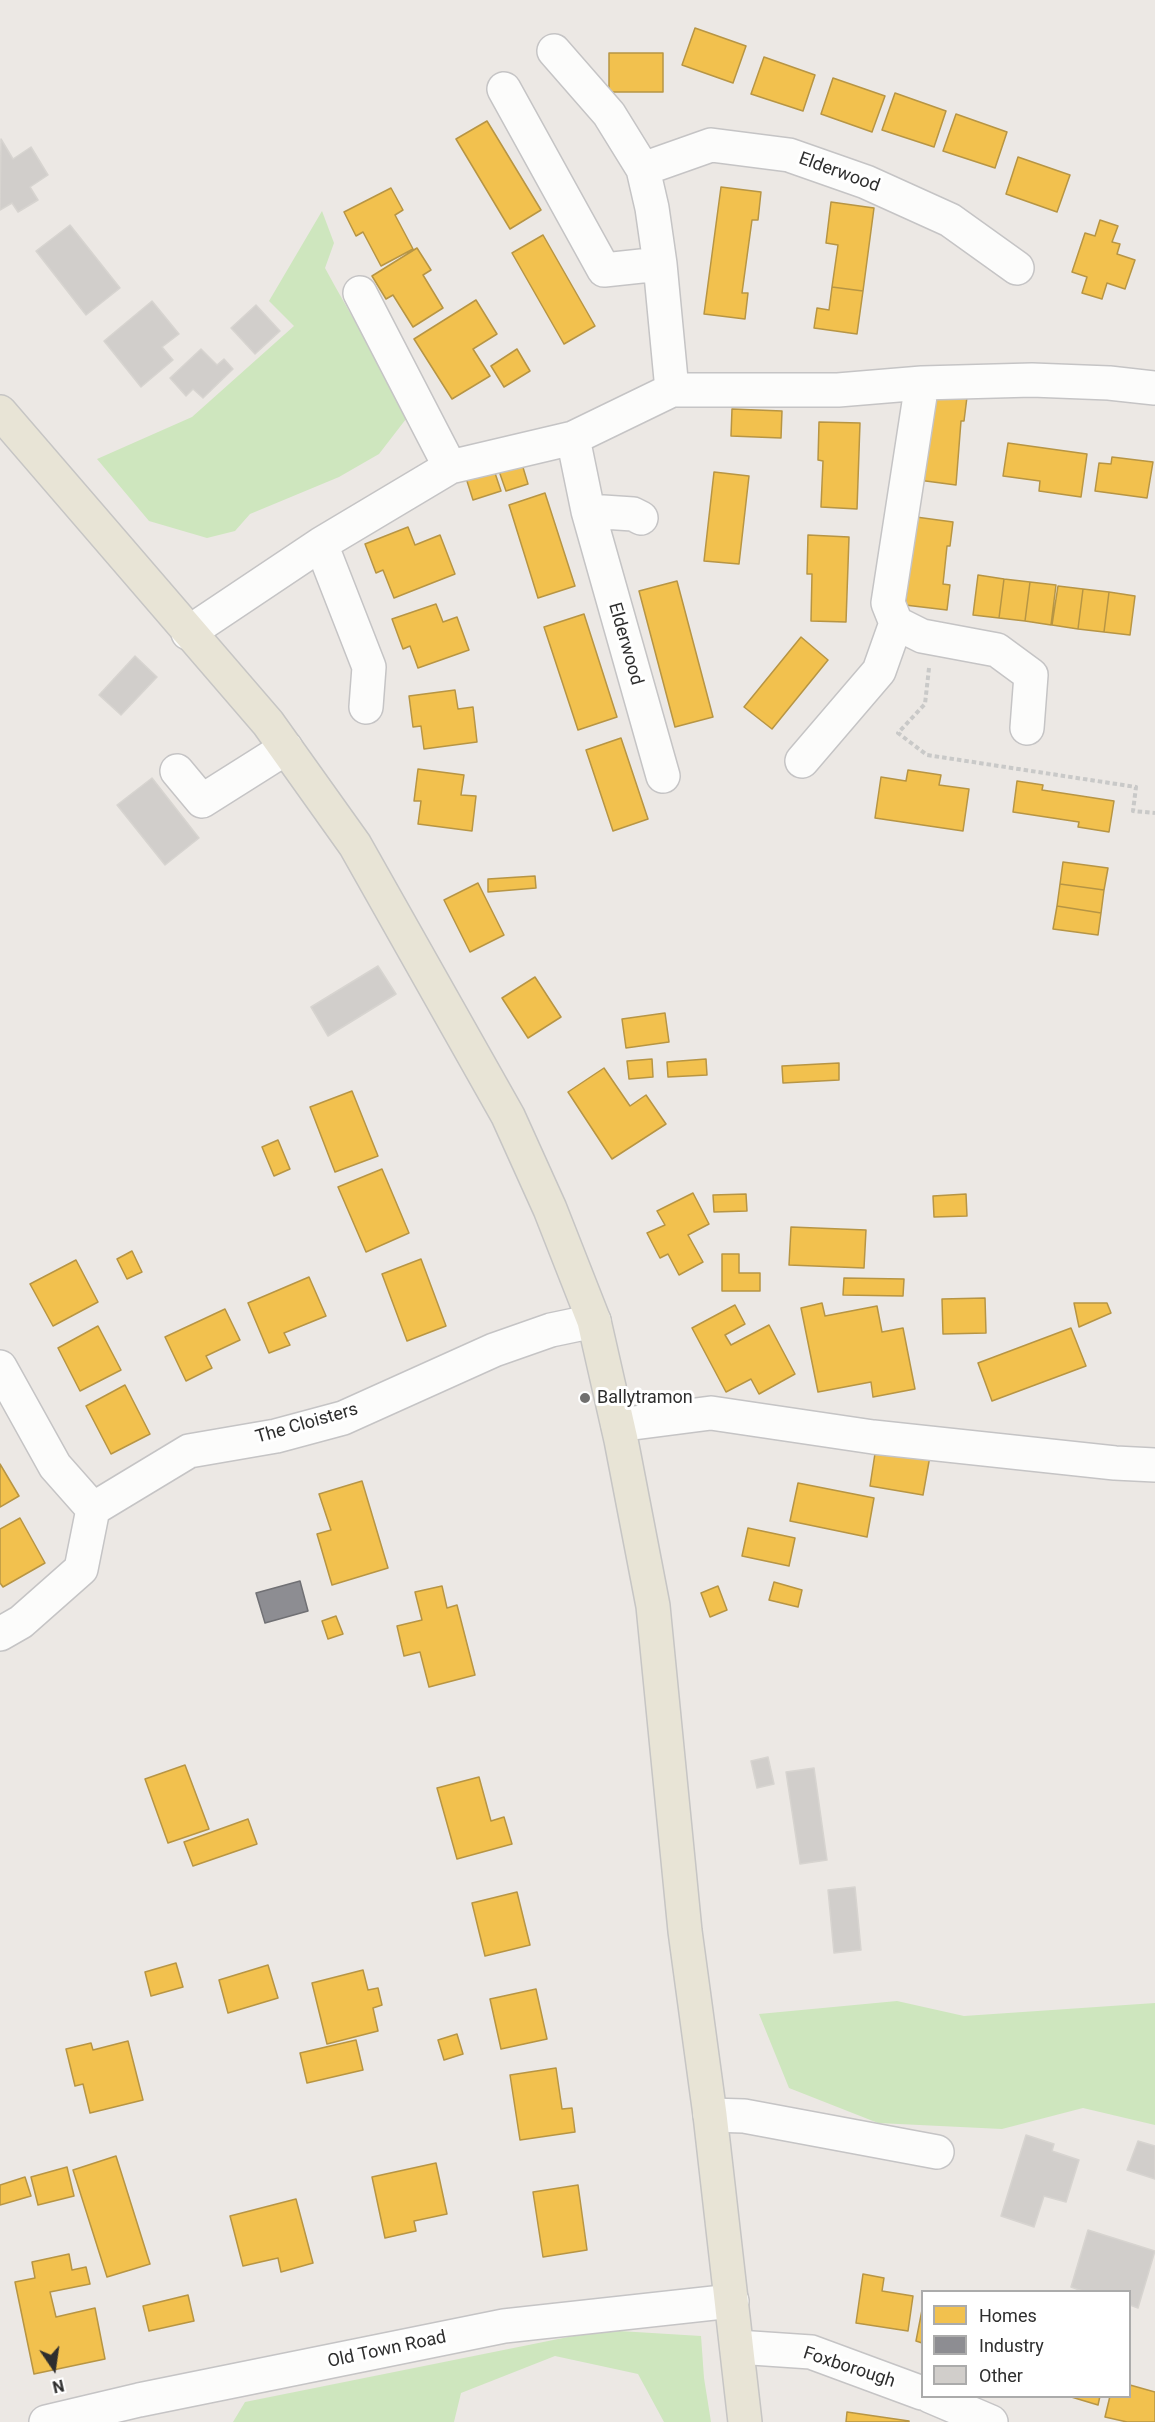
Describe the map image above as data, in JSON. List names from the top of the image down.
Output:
{
  "streets": {
    "street": [
      "Elderwood",
      "The Cloisters",
      "Old Town Road",
      "Foxborough"
    ]
  },
  "places": ["Ballytramon"],
  "legend": ["Homes", "Industry", "Other"],
  "north": "bottom"
}
